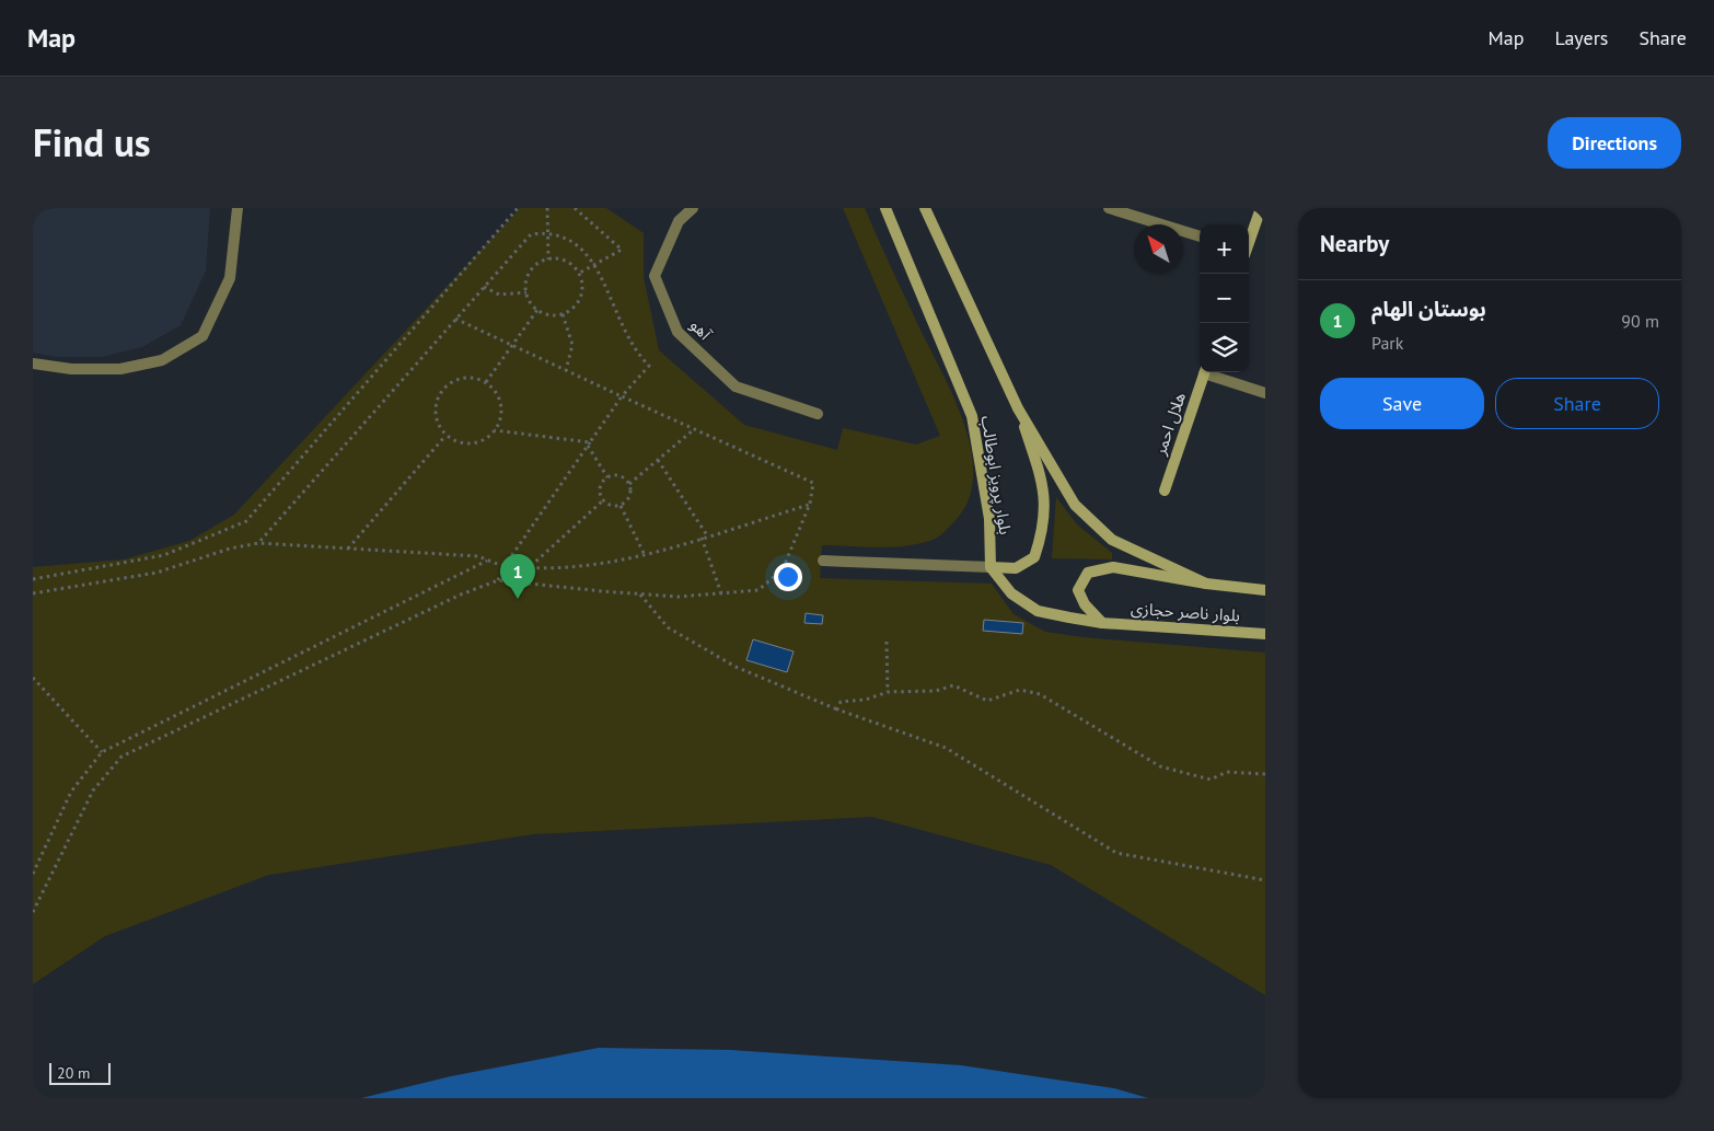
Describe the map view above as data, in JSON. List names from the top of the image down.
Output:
{
  "streets": {
    "main road": ["هلال احمر", "بلوار پرویز ابوطالب", "بلوار ناصر حجازی"],
    "street": ["آهو"]
  },
  "crossings": [
    ["بلوار پرویز ابوطالب", "بلوار ناصر حجازی"]
  ],
  "scale_bar": "20 m",
  "north": "top left",
  "page": {
    "header": "Map",
    "nav": ["Map", "Layers", "Share"],
    "title": "Find us",
    "buttons": [
      "Directions",
      ["Save", "Share"]
    ],
    "heading": "Nearby",
    "map_buttons": ["+", "−"],
    "list": [
      {
        "mark": "1",
        "name": "بوستان الهام",
        "note": "Park",
        "value": "90 m"
      }
    ],
    "pins": "1",
    "scale": "20 m"
  }
}
